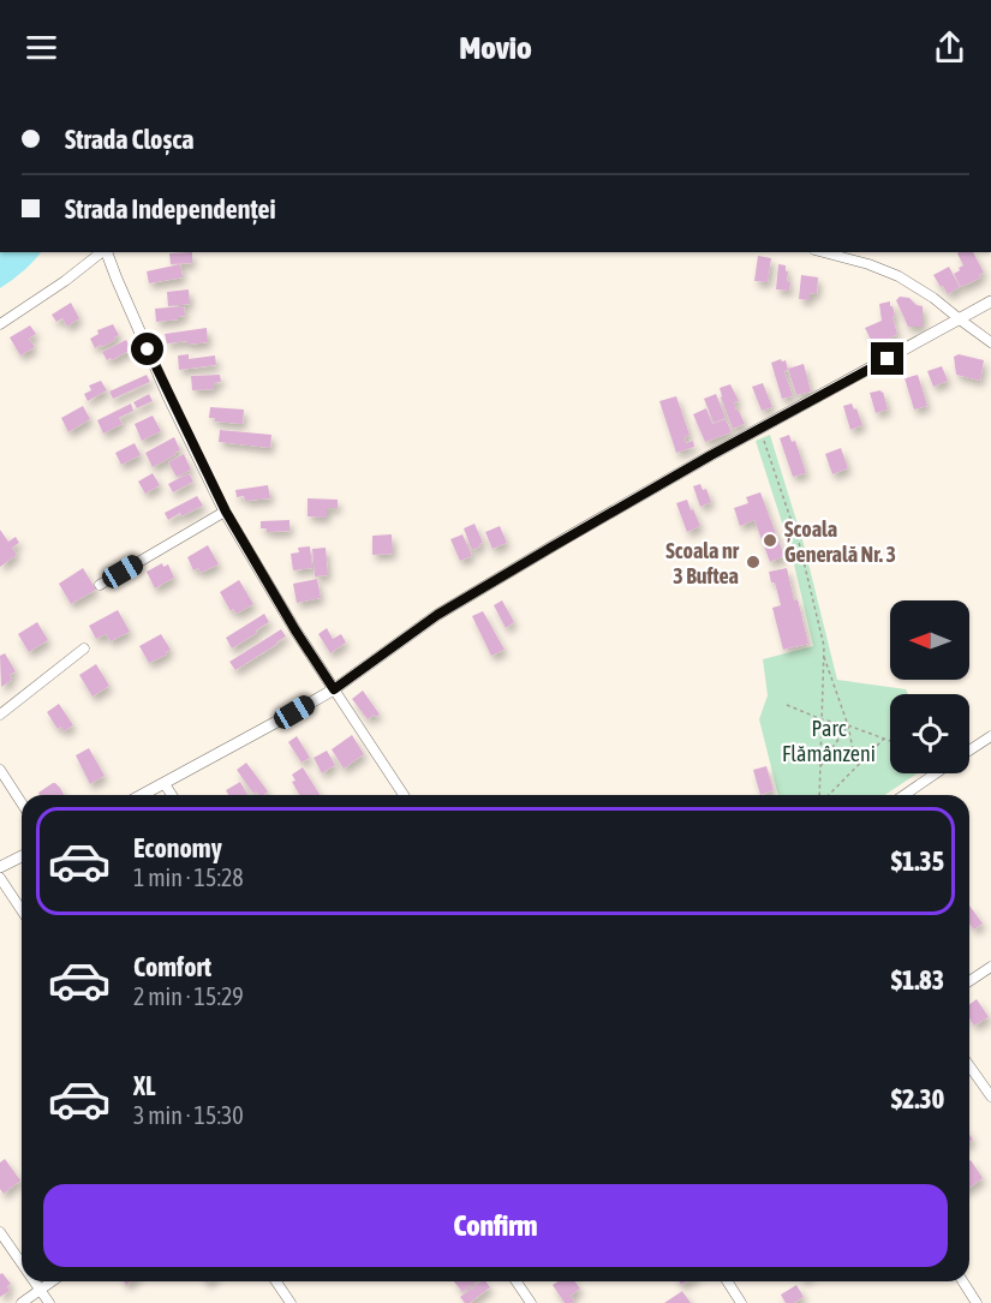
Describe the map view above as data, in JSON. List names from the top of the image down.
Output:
{
  "parks": ["Parc Flămânzeni"],
  "places": ["Școala Generală Nr. 3", "Scoala nr 3 Buftea"],
  "north": "left",
  "page": {
    "header": "Movio",
    "banner": ["Strada Cloșca", "Strada Independenței"],
    "list": [
      {
        "name": "Economy",
        "note": "1 min · 15:28",
        "value": "$1.35"
      },
      {
        "name": "Comfort",
        "note": "2 min · 15:29",
        "value": "$1.83"
      },
      {
        "name": "XL",
        "note": "3 min · 15:30",
        "value": "$2.30"
      }
    ],
    "buttons": "Confirm"
  }
}
